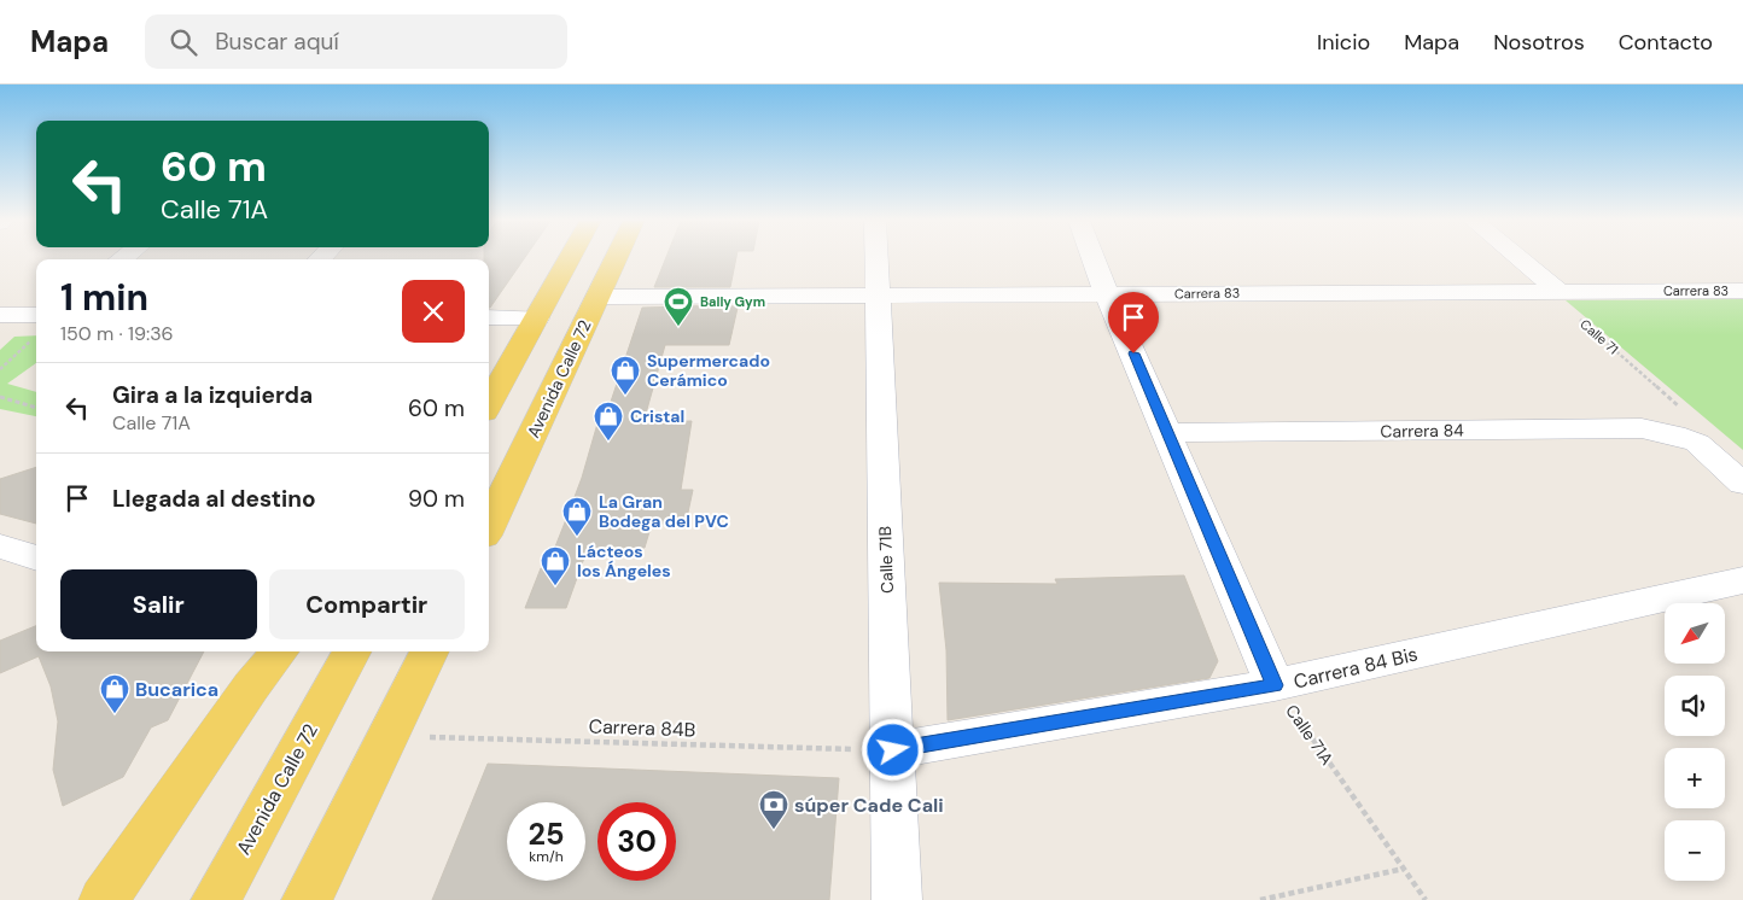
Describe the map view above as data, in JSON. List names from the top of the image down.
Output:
{
  "streets": {
    "main road": ["Avenida Calle 72"],
    "street": [
      "Carrera 83",
      "Carrera 84",
      "Calle 71B",
      "Carrera 84 Bis"
    ],
    "path": ["Calle 71", "Carrera 84B", "Calle 71A"]
  },
  "crossings": [
    ["Carrera 83", "Calle 71"],
    ["Carrera 83", "Avenida Calle 72"],
    ["Carrera 83", "Calle 71B"],
    ["Calle 71", "Carrera 84"],
    ["Calle 71B", "Carrera 84 Bis"],
    ["Calle 71B", "Carrera 84B"],
    ["Carrera 84 Bis", "Carrera 84B"],
    ["Carrera 84 Bis", "Calle 71A"]
  ],
  "places": {
    "sports": ["Bally Gym"],
    "shop": [
      "Supermercado Cerámico",
      "Cristal",
      "La Gran Bodega del PVC",
      "Lácteos los Ángeles",
      "Bucarica"
    ],
    "bank": ["súper Cade Cali"]
  },
  "north": "bottom left",
  "page": {
    "header": "Mapa",
    "search": "Buscar aquí",
    "nav": [
      "Inicio",
      "Mapa",
      "Nosotros",
      "Contacto"
    ],
    "turn": ["60 m", "Calle 71A"],
    "heading": ["1 min", "150 m · 19:36"],
    "list": [
      {
        "name": "Gira a la izquierda",
        "note": "Calle 71A",
        "value": "60 m"
      },
      {
        "name": "Llegada al destino",
        "value": "90 m"
      }
    ],
    "buttons": ["Salir", "Compartir"],
    "map_buttons": ["+", "−"],
    "speed": "25 km/h",
    "limit": "30"
  }
}
